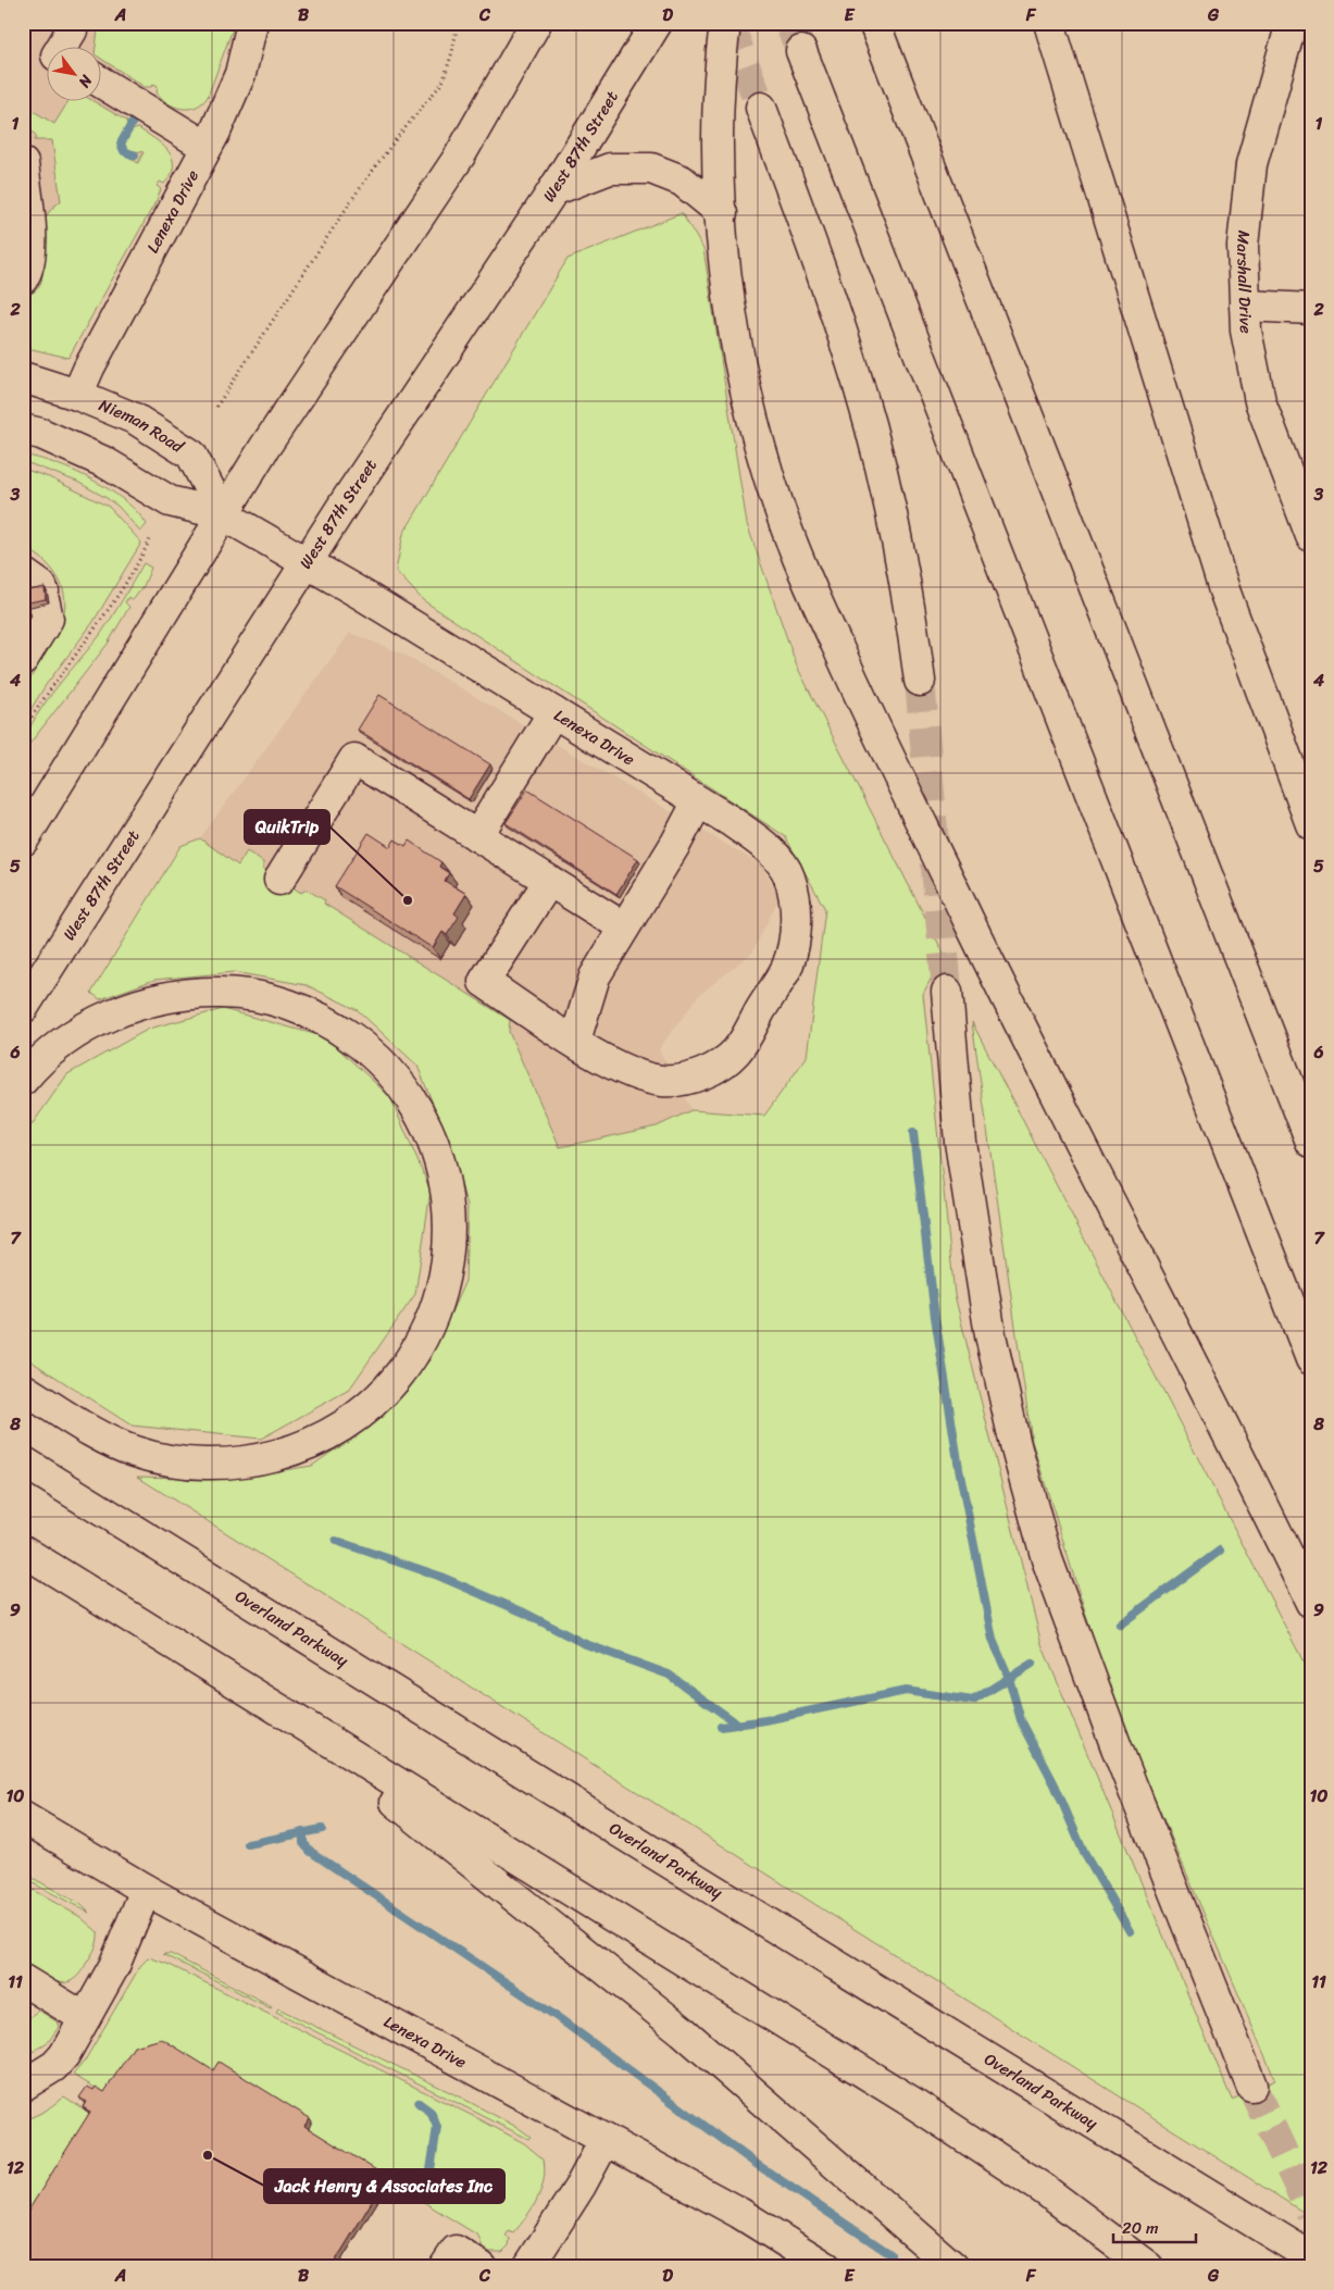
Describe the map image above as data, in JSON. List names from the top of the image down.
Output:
{
  "streets": {
    "main road": [
      "West 87th Street",
      "Lenexa Drive",
      "Marshall Drive",
      "Nieman Road",
      "Overland Parkway"
    ]
  },
  "crossings": [
    ["West 87th Street", "Lenexa Drive"],
    ["Lenexa Drive", "Nieman Road"]
  ],
  "places": ["QuikTrip", "Jack Henry & Associates Inc"],
  "scale_bar": "20 m",
  "north": "bottom right",
  "grid": {
    "columns": [
      "A",
      "B",
      "C",
      "D",
      "E",
      "F",
      "G"
    ],
    "rows": [
      "1",
      "2",
      "3",
      "4",
      "5",
      "6",
      "7",
      "8",
      "9",
      "10",
      "11",
      "12"
    ]
  }
}
